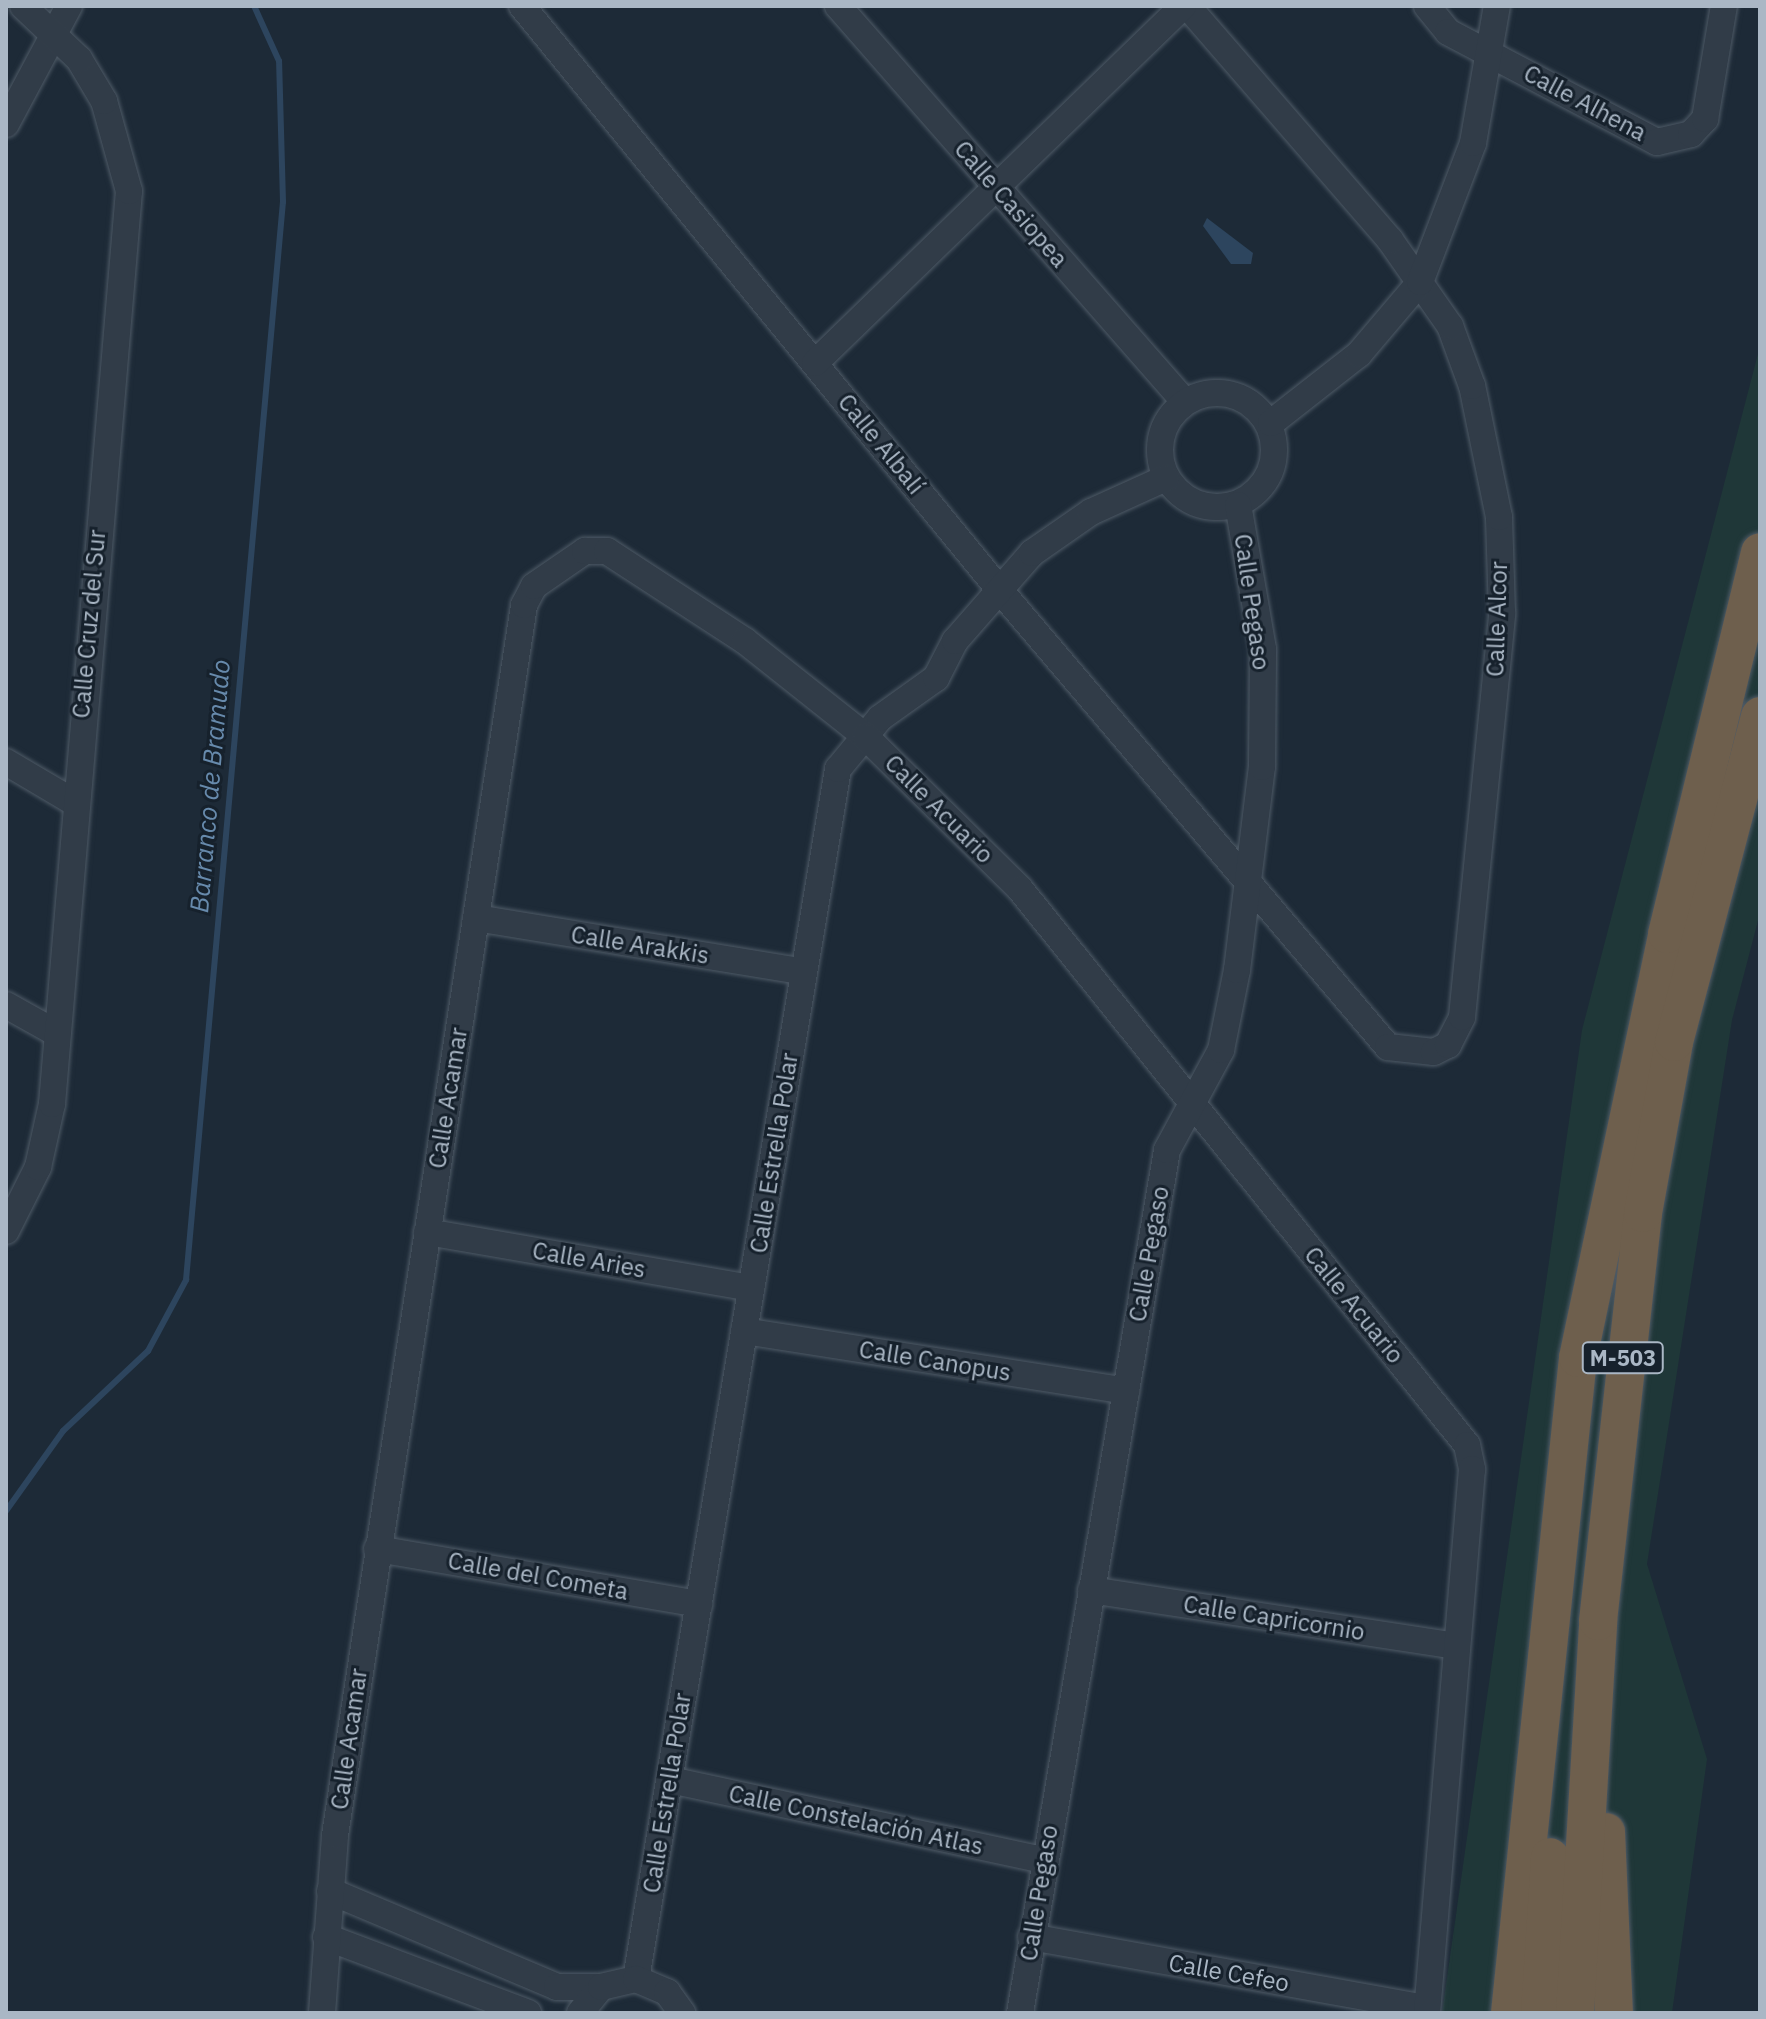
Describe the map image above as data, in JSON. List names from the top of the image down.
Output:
{
  "streets": {
    "highway": ["M-503"],
    "street": [
      "Calle Alhena",
      "Calle Casiopea",
      "Calle Albalí",
      "Calle Pegaso",
      "Calle Alcor",
      "Calle Cruz del Sur",
      "Calle Acuario",
      "Calle Arakkis",
      "Calle Acamar",
      "Calle Estrella Polar",
      "Calle Aries",
      "Calle Canopus",
      "Calle del Cometa",
      "Calle Capricornio",
      "Calle Constelación Atlas",
      "Calle Cefeo"
    ]
  },
  "crossings": [
    ["Calle Casiopea", "Calle Pegaso"],
    ["Calle Casiopea", "Calle Estrella Polar"],
    ["Calle Albalí", "Calle Pegaso"],
    ["Calle Albalí", "Calle Alcor"],
    ["Calle Albalí", "Calle Estrella Polar"],
    ["Calle Pegaso", "Calle Alcor"],
    ["Calle Pegaso", "Calle Acuario"],
    ["Calle Pegaso", "Calle Estrella Polar"],
    ["Calle Pegaso", "Calle Canopus"],
    ["Calle Pegaso", "Calle Capricornio"],
    ["Calle Pegaso", "Calle Constelación Atlas"],
    ["Calle Pegaso", "Calle Cefeo"],
    ["Calle Acuario", "Calle Acamar"],
    ["Calle Acuario", "Calle Estrella Polar"],
    ["Calle Acuario", "Calle Capricornio"],
    ["Calle Acuario", "Calle Cefeo"],
    ["Calle Arakkis", "Calle Acamar"],
    ["Calle Arakkis", "Calle Estrella Polar"],
    ["Calle Acamar", "Calle Estrella Polar"],
    ["Calle Acamar", "Calle Aries"],
    ["Calle Acamar", "Calle del Cometa"],
    ["Calle Estrella Polar", "Calle Aries"],
    ["Calle Estrella Polar", "Calle Canopus"],
    ["Calle Estrella Polar", "Calle del Cometa"],
    ["Calle Estrella Polar", "Calle Constelación Atlas"]
  ],
  "water": ["Barranco de Bramudo"]
}
